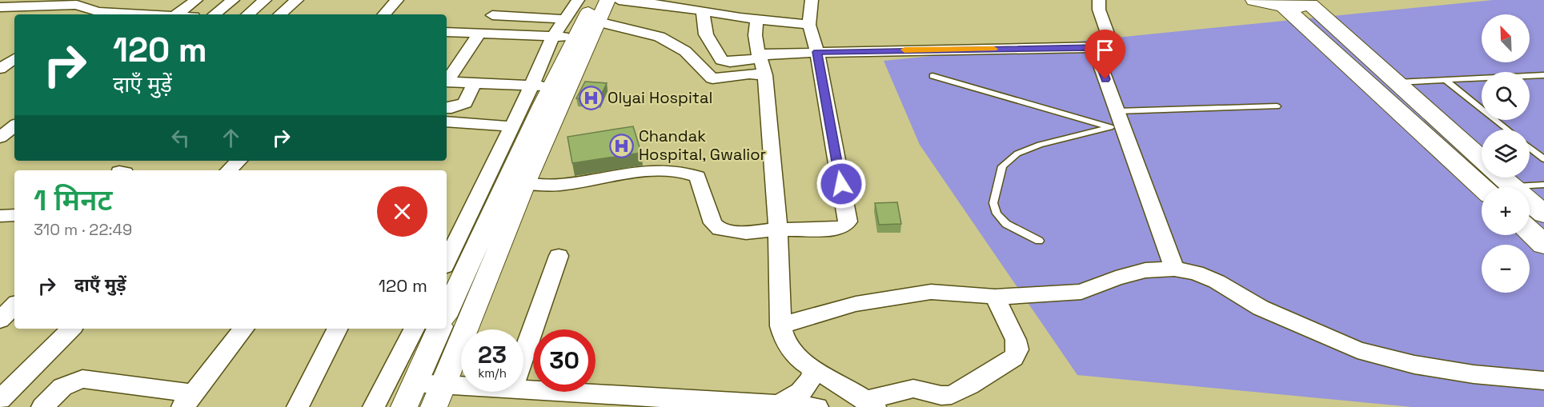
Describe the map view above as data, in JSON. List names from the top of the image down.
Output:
{
  "places": {
    "hospital": ["Olyai Hospital", "Chandak Hospital, Gwalior"]
  },
  "north": "top left",
  "page": {
    "map_buttons": ["+", "−"],
    "turn": ["120 m", "दाएँ मुड़ें"],
    "heading": ["1 मिनट", "310 m · 22:49"],
    "list": [
      {
        "name": "दाएँ मुड़ें",
        "value": "120 m"
      }
    ],
    "speed": "23 km/h",
    "limit": "30"
  }
}
